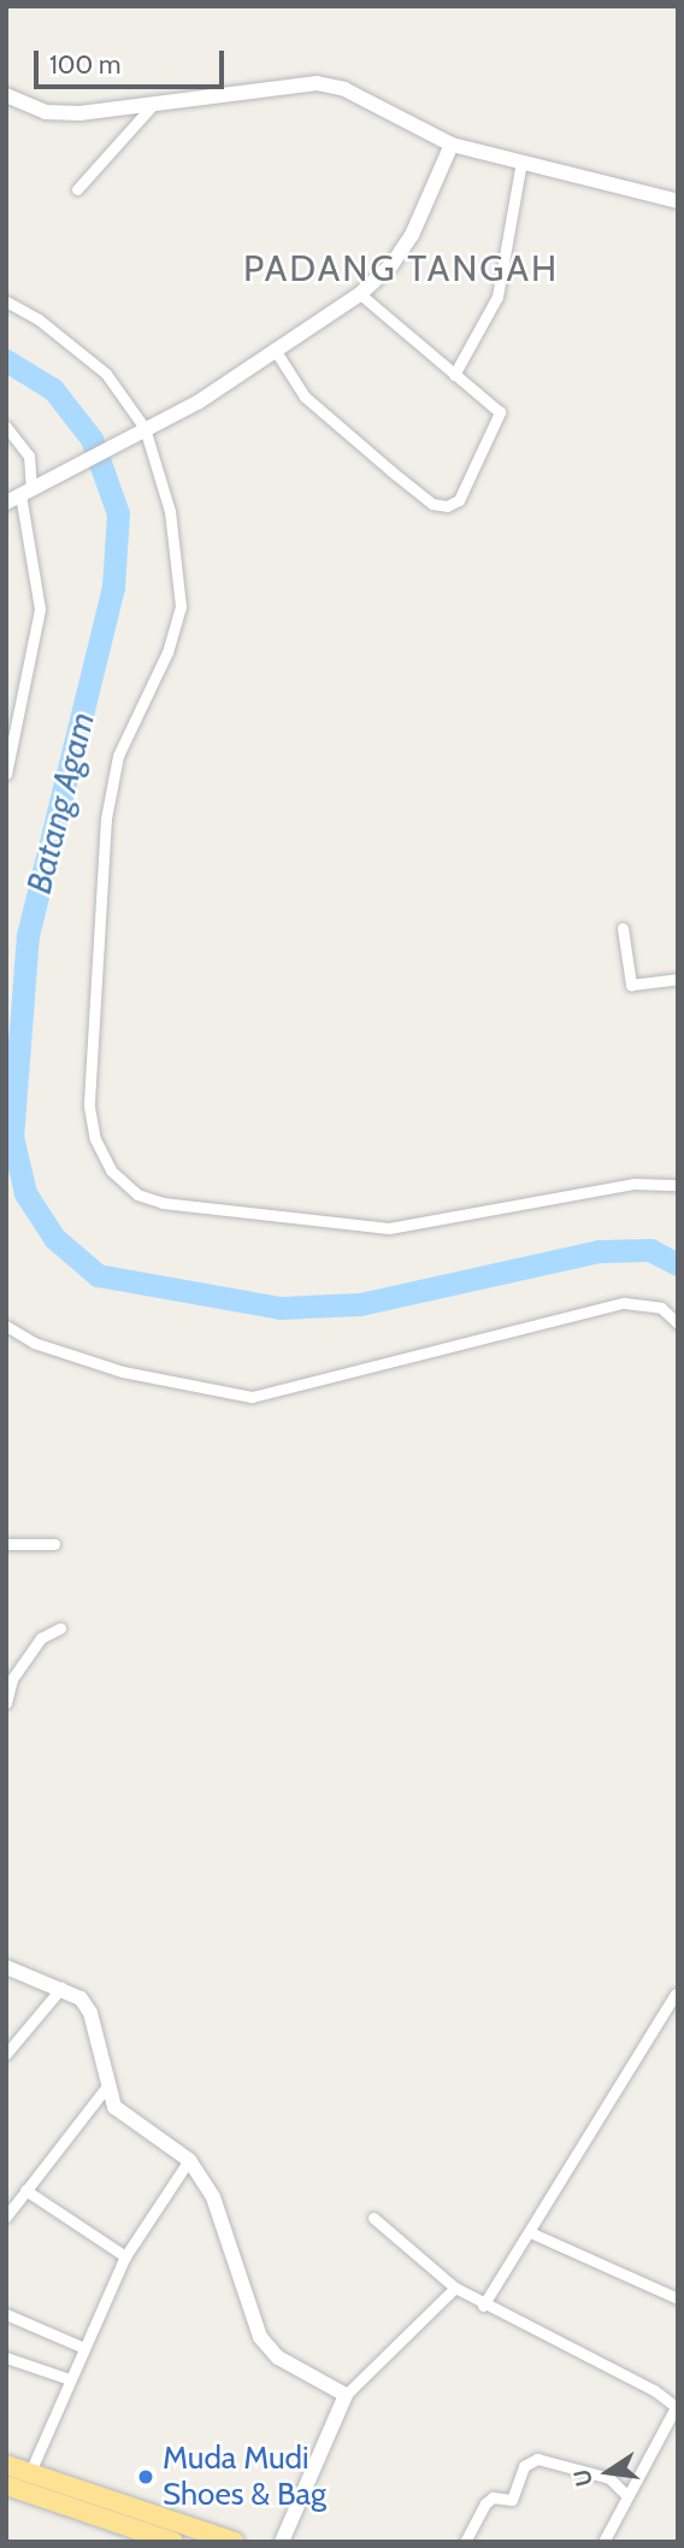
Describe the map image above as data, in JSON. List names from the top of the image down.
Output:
{
  "districts": ["PADANG TANGAH"],
  "water": ["Batang Agam"],
  "places": ["Muda Mudi Shoes & Bag"],
  "scale_bar": "100 m",
  "north": "left"
}
